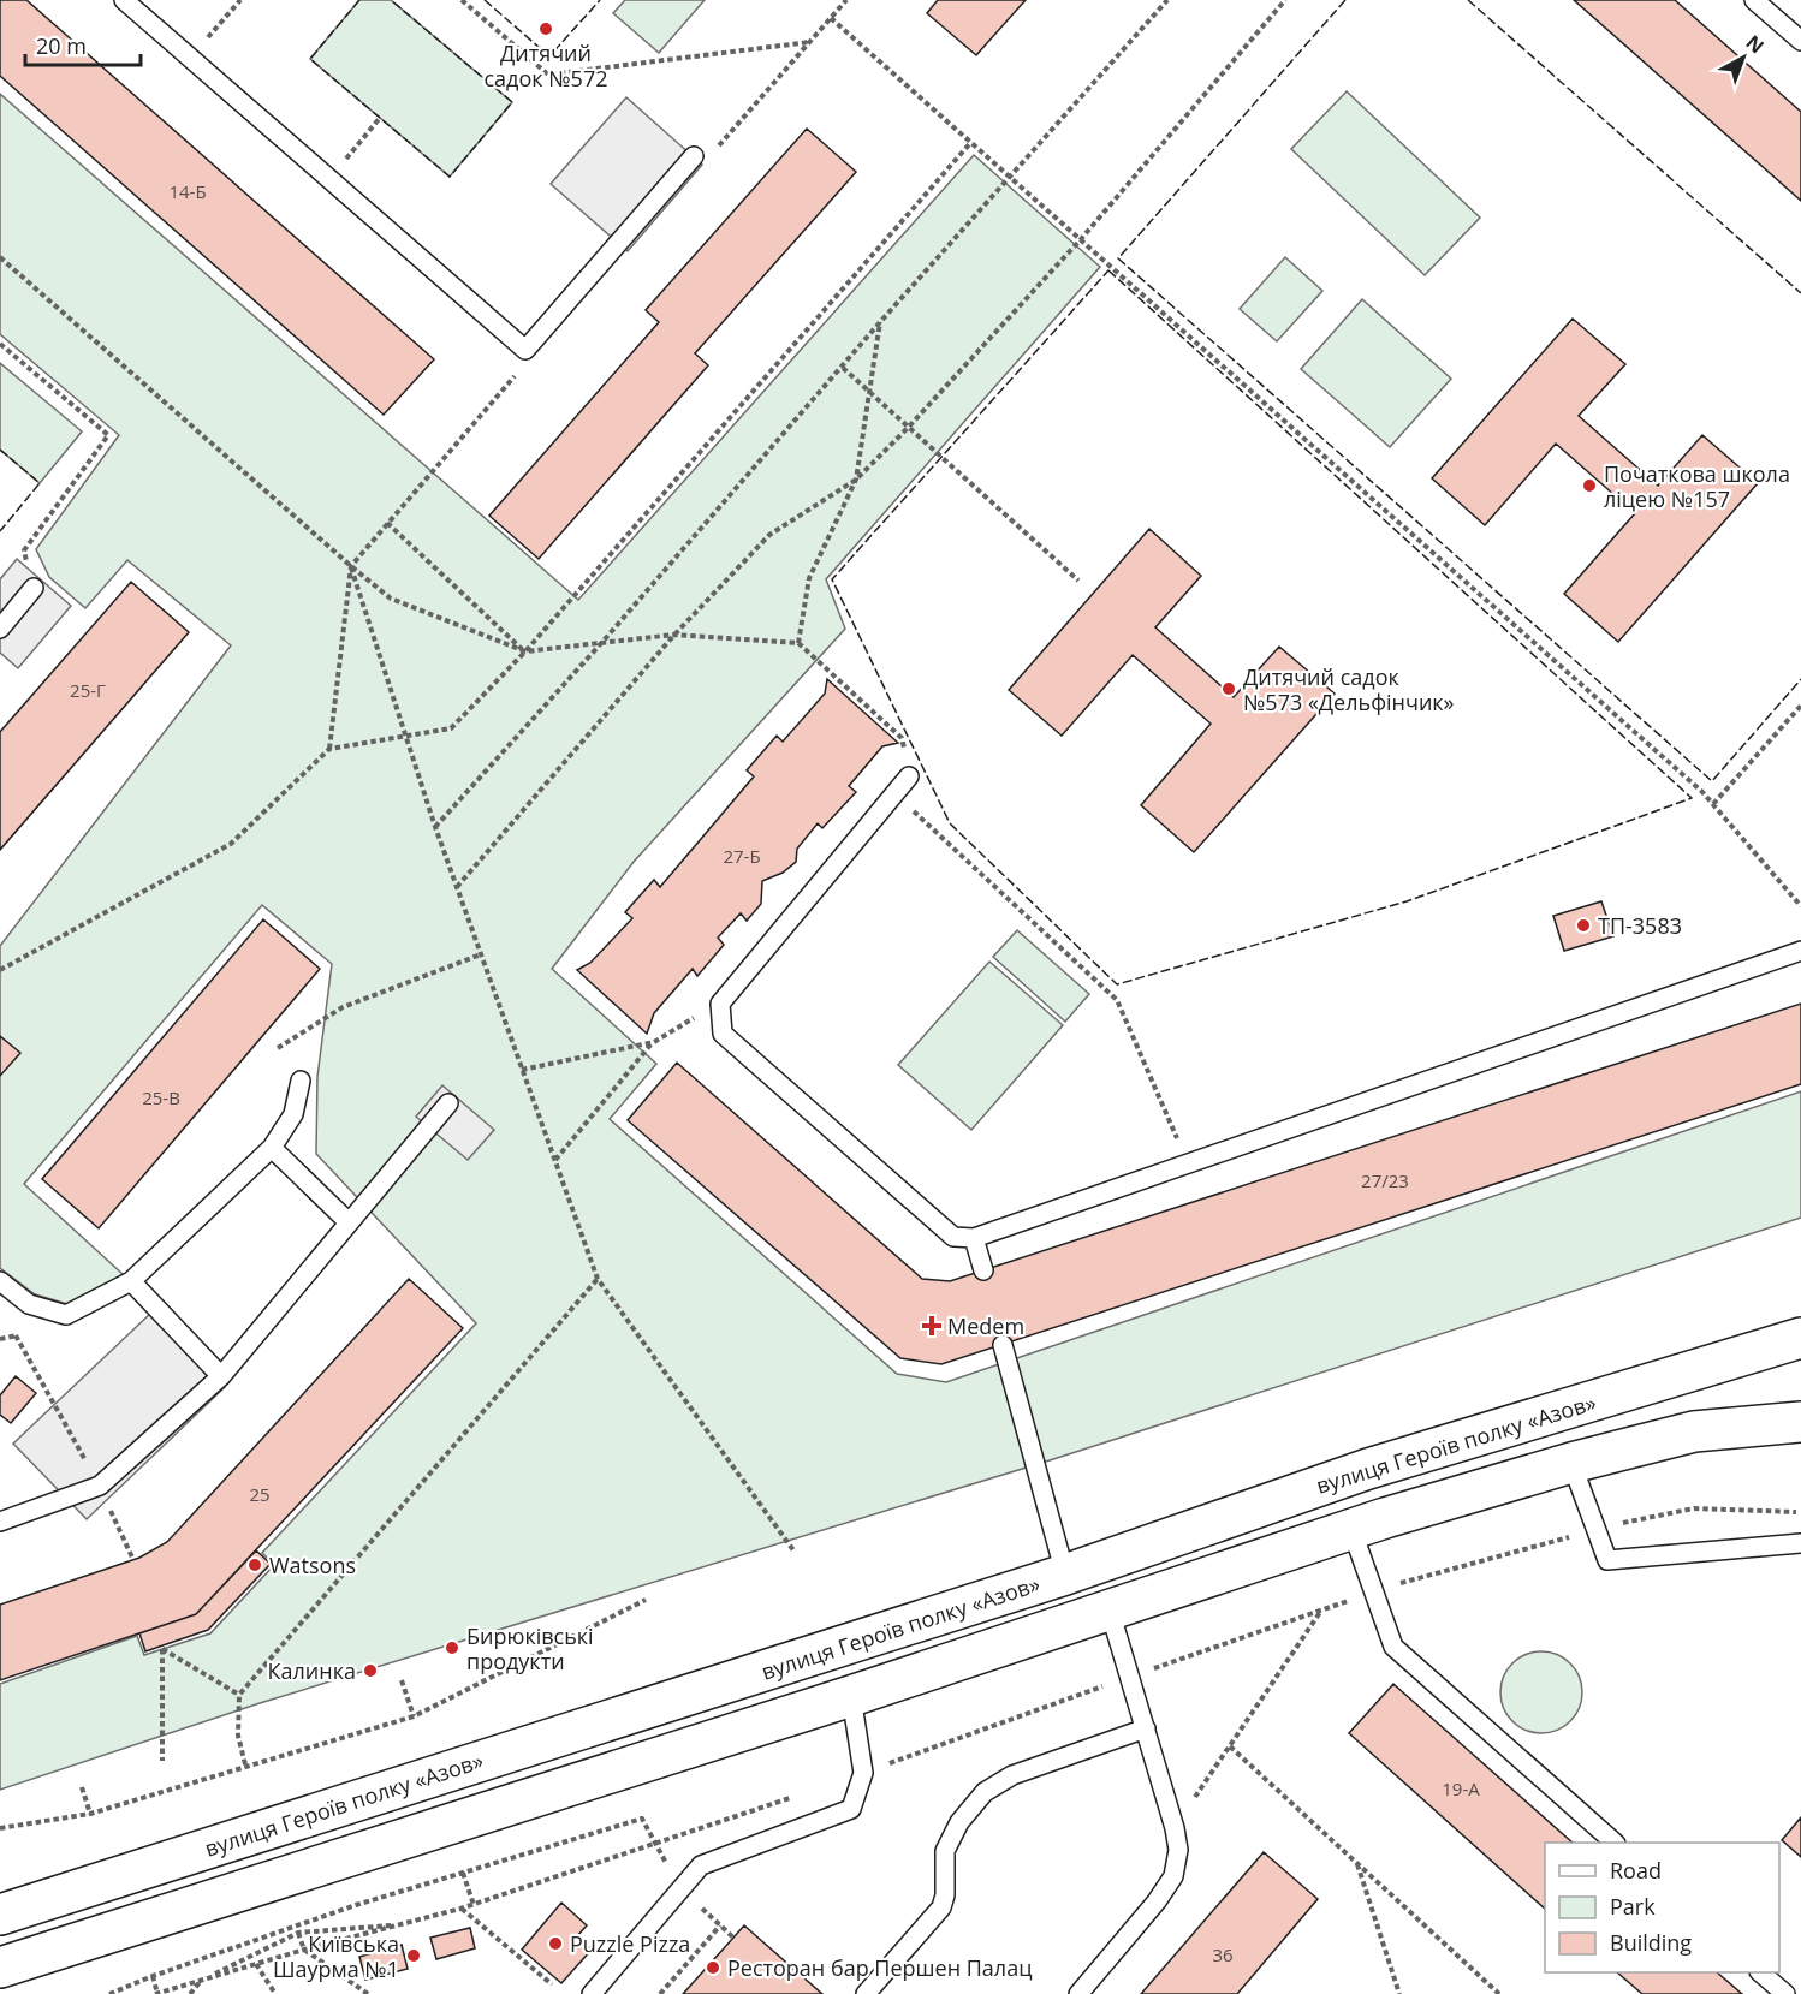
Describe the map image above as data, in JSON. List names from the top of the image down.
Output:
{
  "streets": {
    "main road": ["вулиця Героїв полку «Азов»"]
  },
  "places": {
    "other": [
      "Дитячий садок №572",
      "Початкова школа ліцею №157",
      "Дитячий садок №573 «Дельфінчик»",
      "ТП-3583",
      "Watsons",
      "Бирюківські продукти",
      "Калинка",
      "Puzzle Pizza",
      "Київська Шаурма №1",
      "Ресторан бар Першен Палац"
    ],
    "health": ["Medem"]
  },
  "house_numbers": [
    "14-Б",
    "25-Г",
    "27-Б",
    "25-В",
    "27/23",
    "25",
    "19-А",
    "36"
  ],
  "legend": ["Road", "Park", "Building"],
  "scale_bar": "20 m",
  "north": "top right"
}
